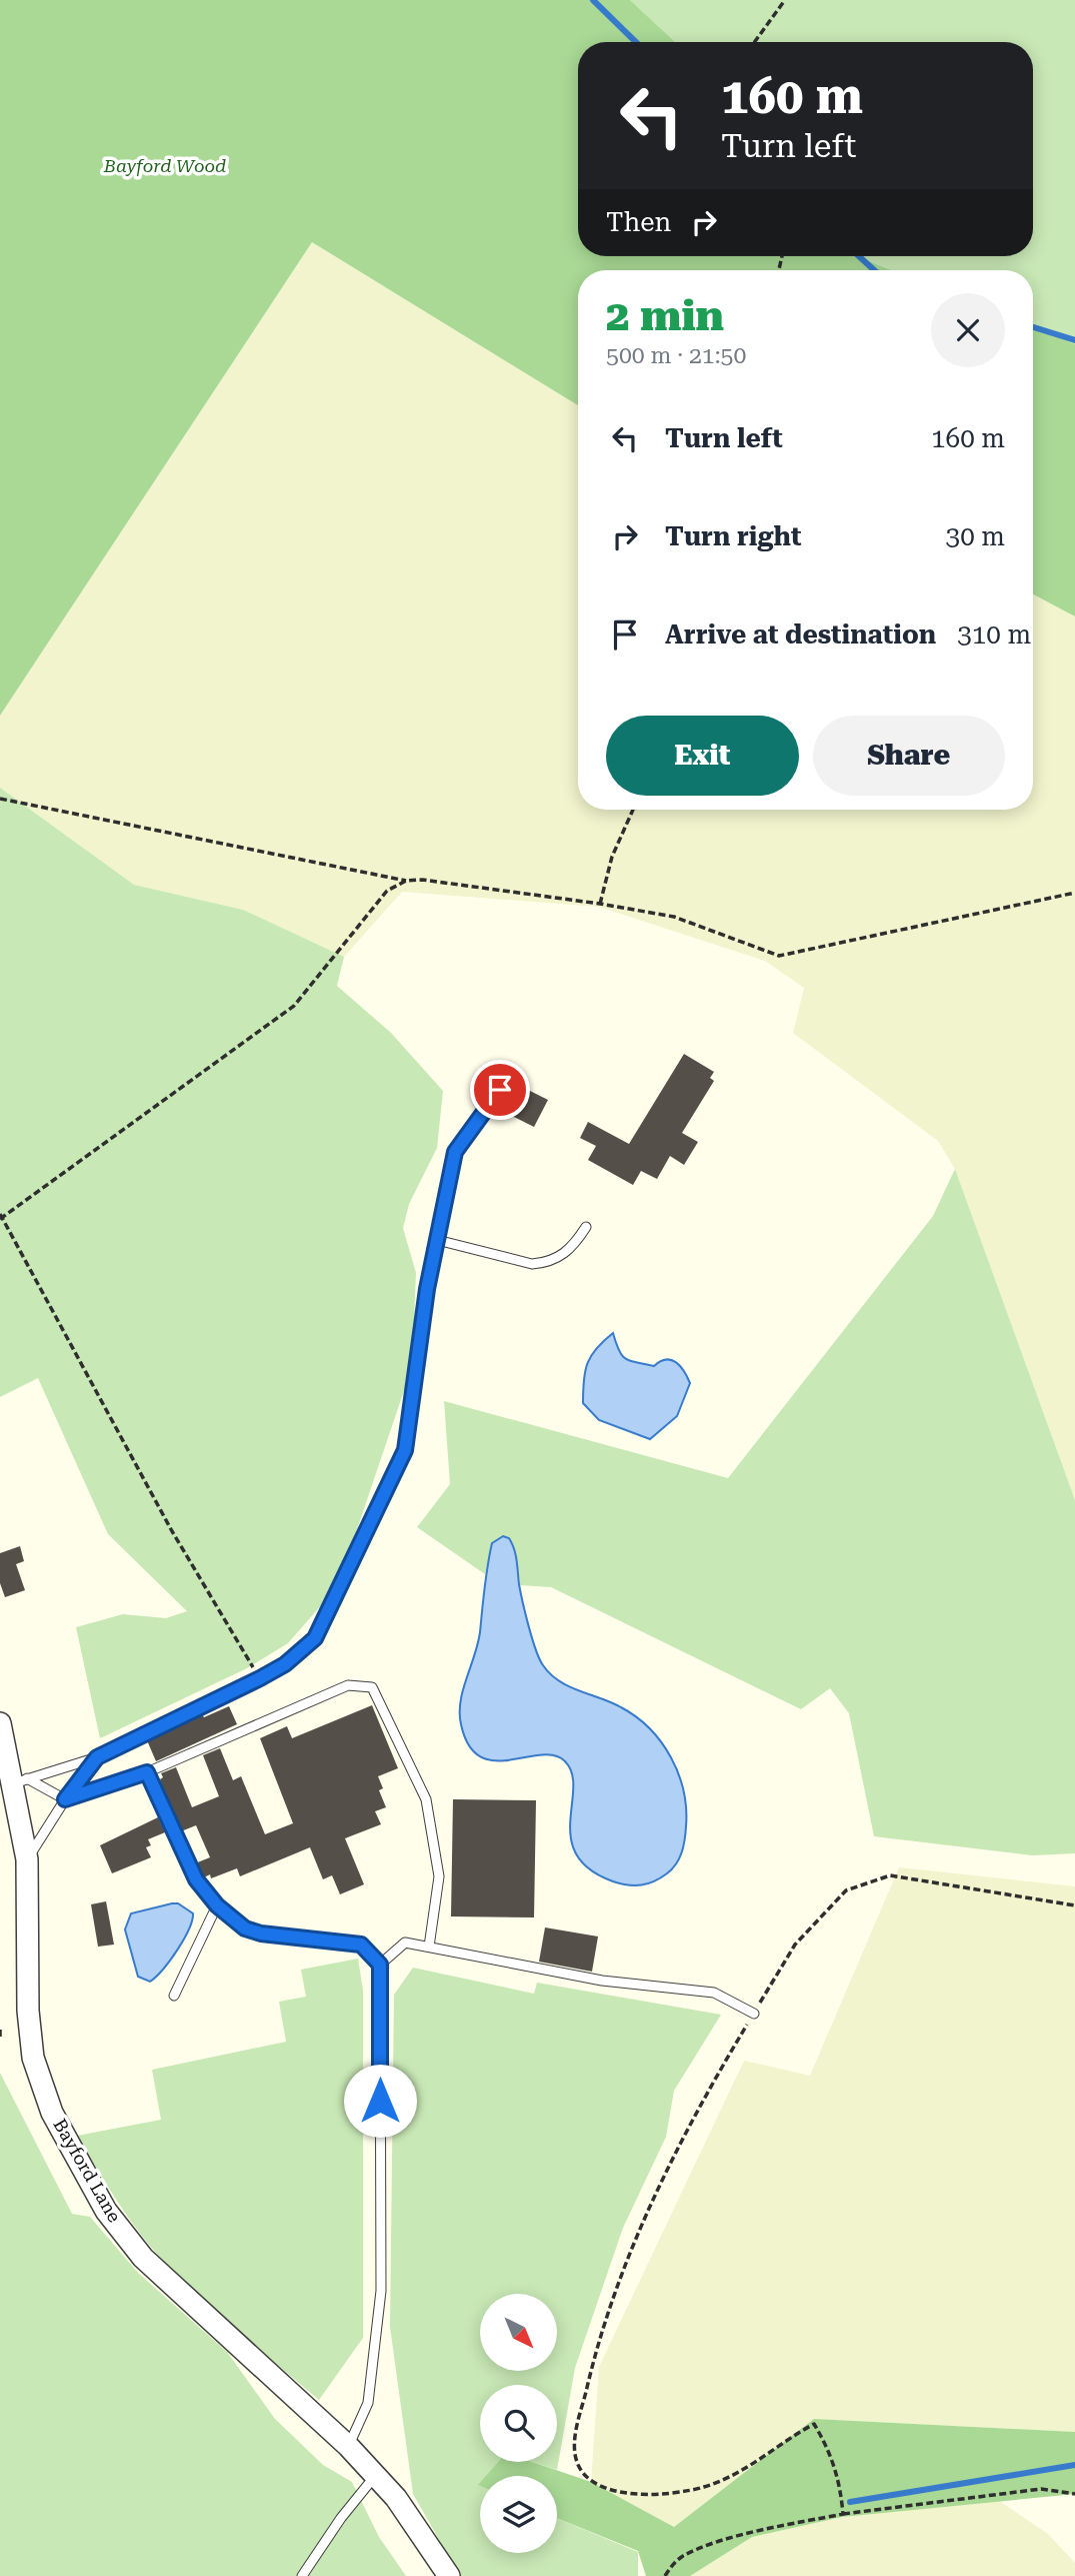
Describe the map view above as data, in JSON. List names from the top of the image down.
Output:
{
  "streets": {
    "street": ["Bayford Lane"]
  },
  "parks": ["Bayford Wood"],
  "north": "bottom right",
  "page": {
    "turn": ["160 m", "Turn left"],
    "then": "Then",
    "heading": ["2 min", "500 m · 21:50"],
    "list": [
      {
        "name": "Turn left",
        "value": "160 m"
      },
      {
        "name": "Turn right",
        "value": "30 m"
      },
      {
        "name": "Arrive at destination",
        "value": "310 m"
      }
    ],
    "buttons": ["Exit", "Share"]
  }
}
